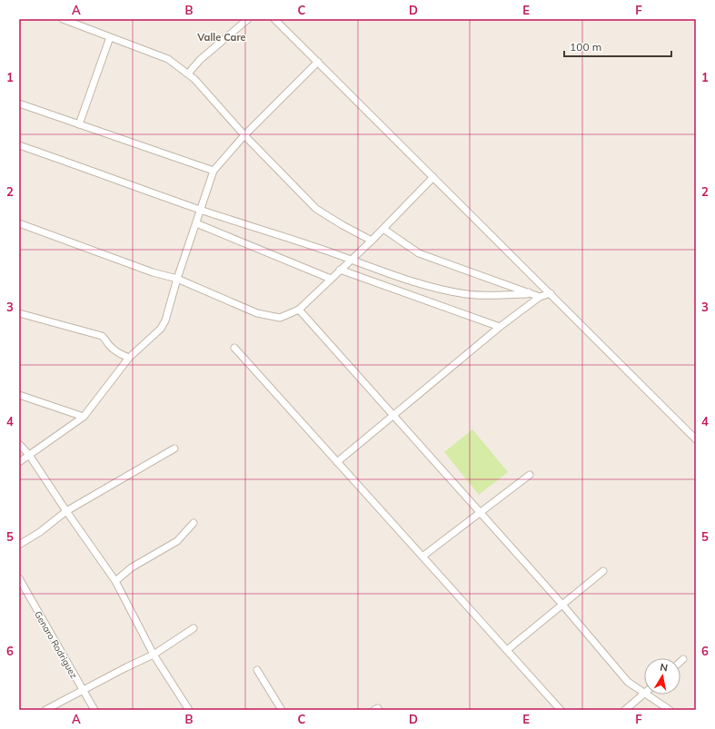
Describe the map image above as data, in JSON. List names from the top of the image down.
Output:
{
  "streets": {
    "street": ["Genaro Rodriguez"]
  },
  "districts": ["Valle Care"],
  "scale_bar": "100 m",
  "north": "top",
  "grid": {
    "columns": [
      "A",
      "B",
      "C",
      "D",
      "E",
      "F"
    ],
    "rows": [
      "1",
      "2",
      "3",
      "4",
      "5",
      "6"
    ]
  }
}
